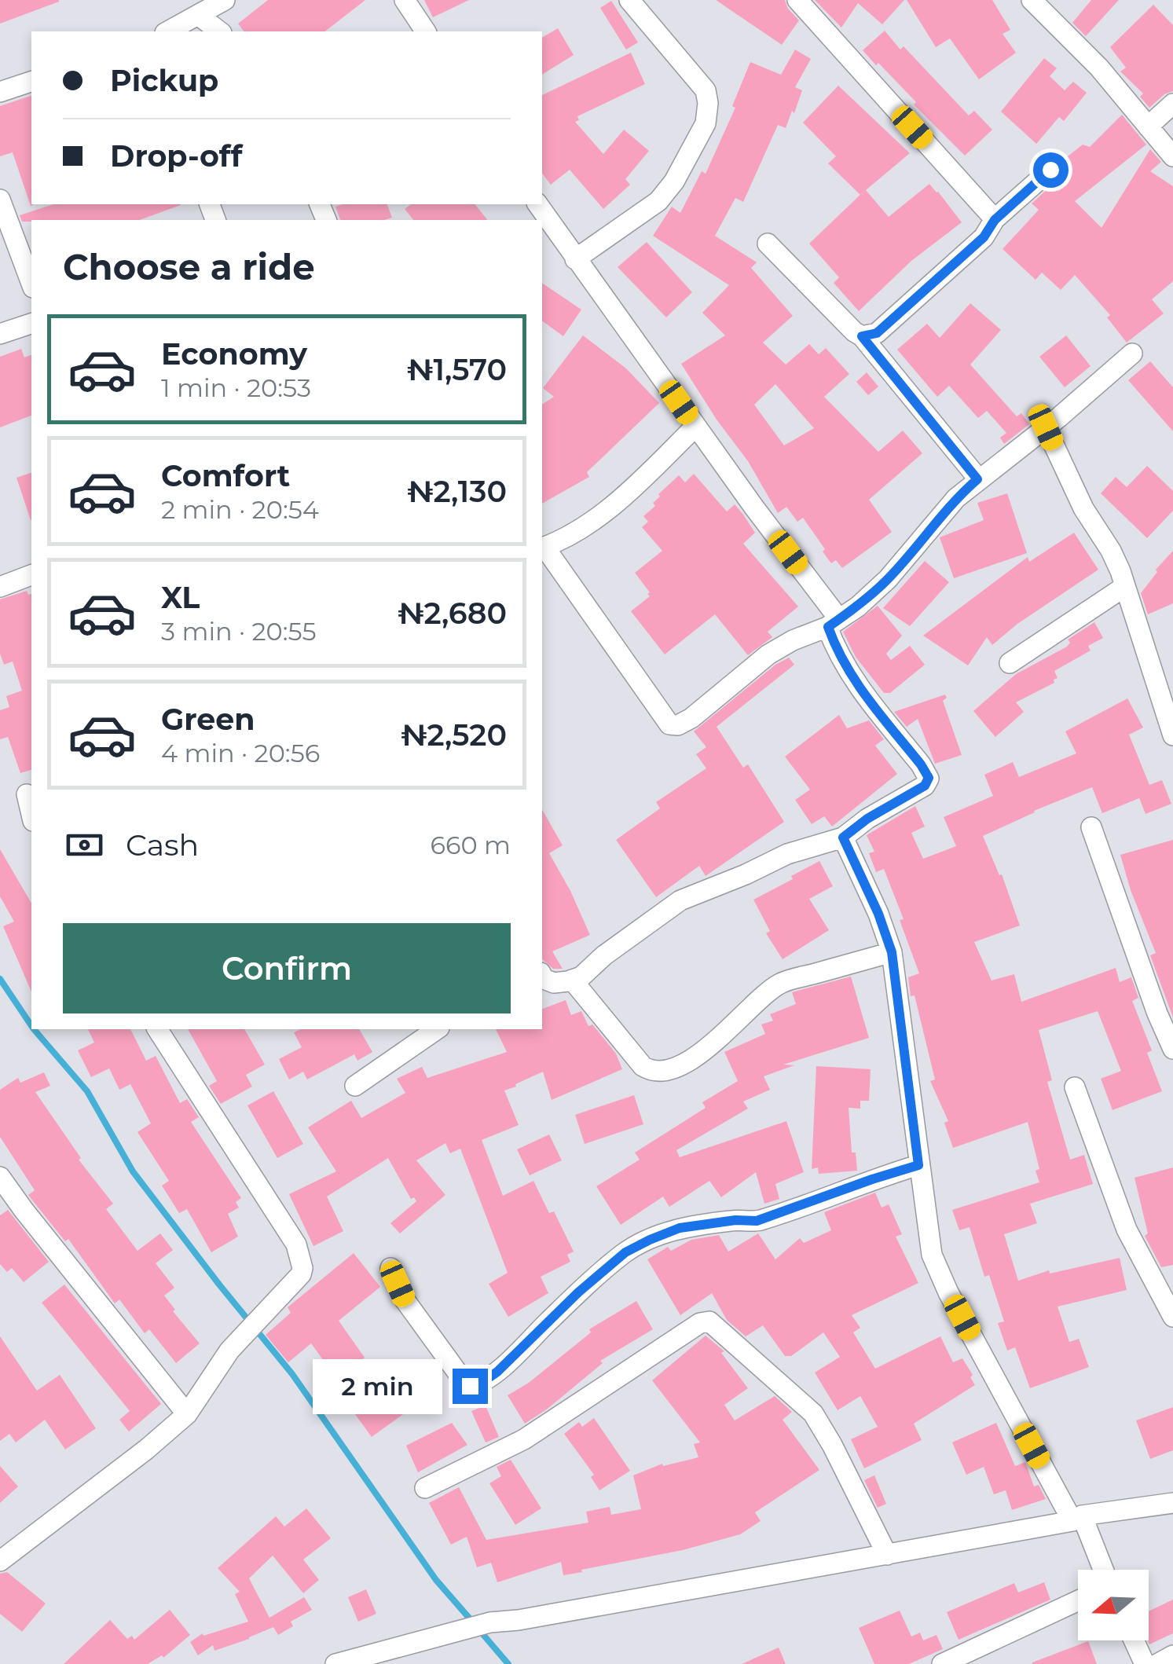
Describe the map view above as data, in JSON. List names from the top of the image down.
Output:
{
  "north": "left",
  "page": {
    "banner": ["Pickup", "Drop-off"],
    "heading": "Choose a ride",
    "list": [
      {
        "name": "Economy",
        "note": "1 min · 20:53",
        "value": "₦1,570"
      },
      {
        "name": "Comfort",
        "note": "2 min · 20:54",
        "value": "₦2,130"
      },
      {
        "name": "XL",
        "note": "3 min · 20:55",
        "value": "₦2,680"
      },
      {
        "name": "Green",
        "note": "4 min · 20:56",
        "value": "₦2,520"
      }
    ],
    "pay": ["Cash", "660 m"],
    "buttons": "Confirm",
    "bubble": "2 min"
  }
}
